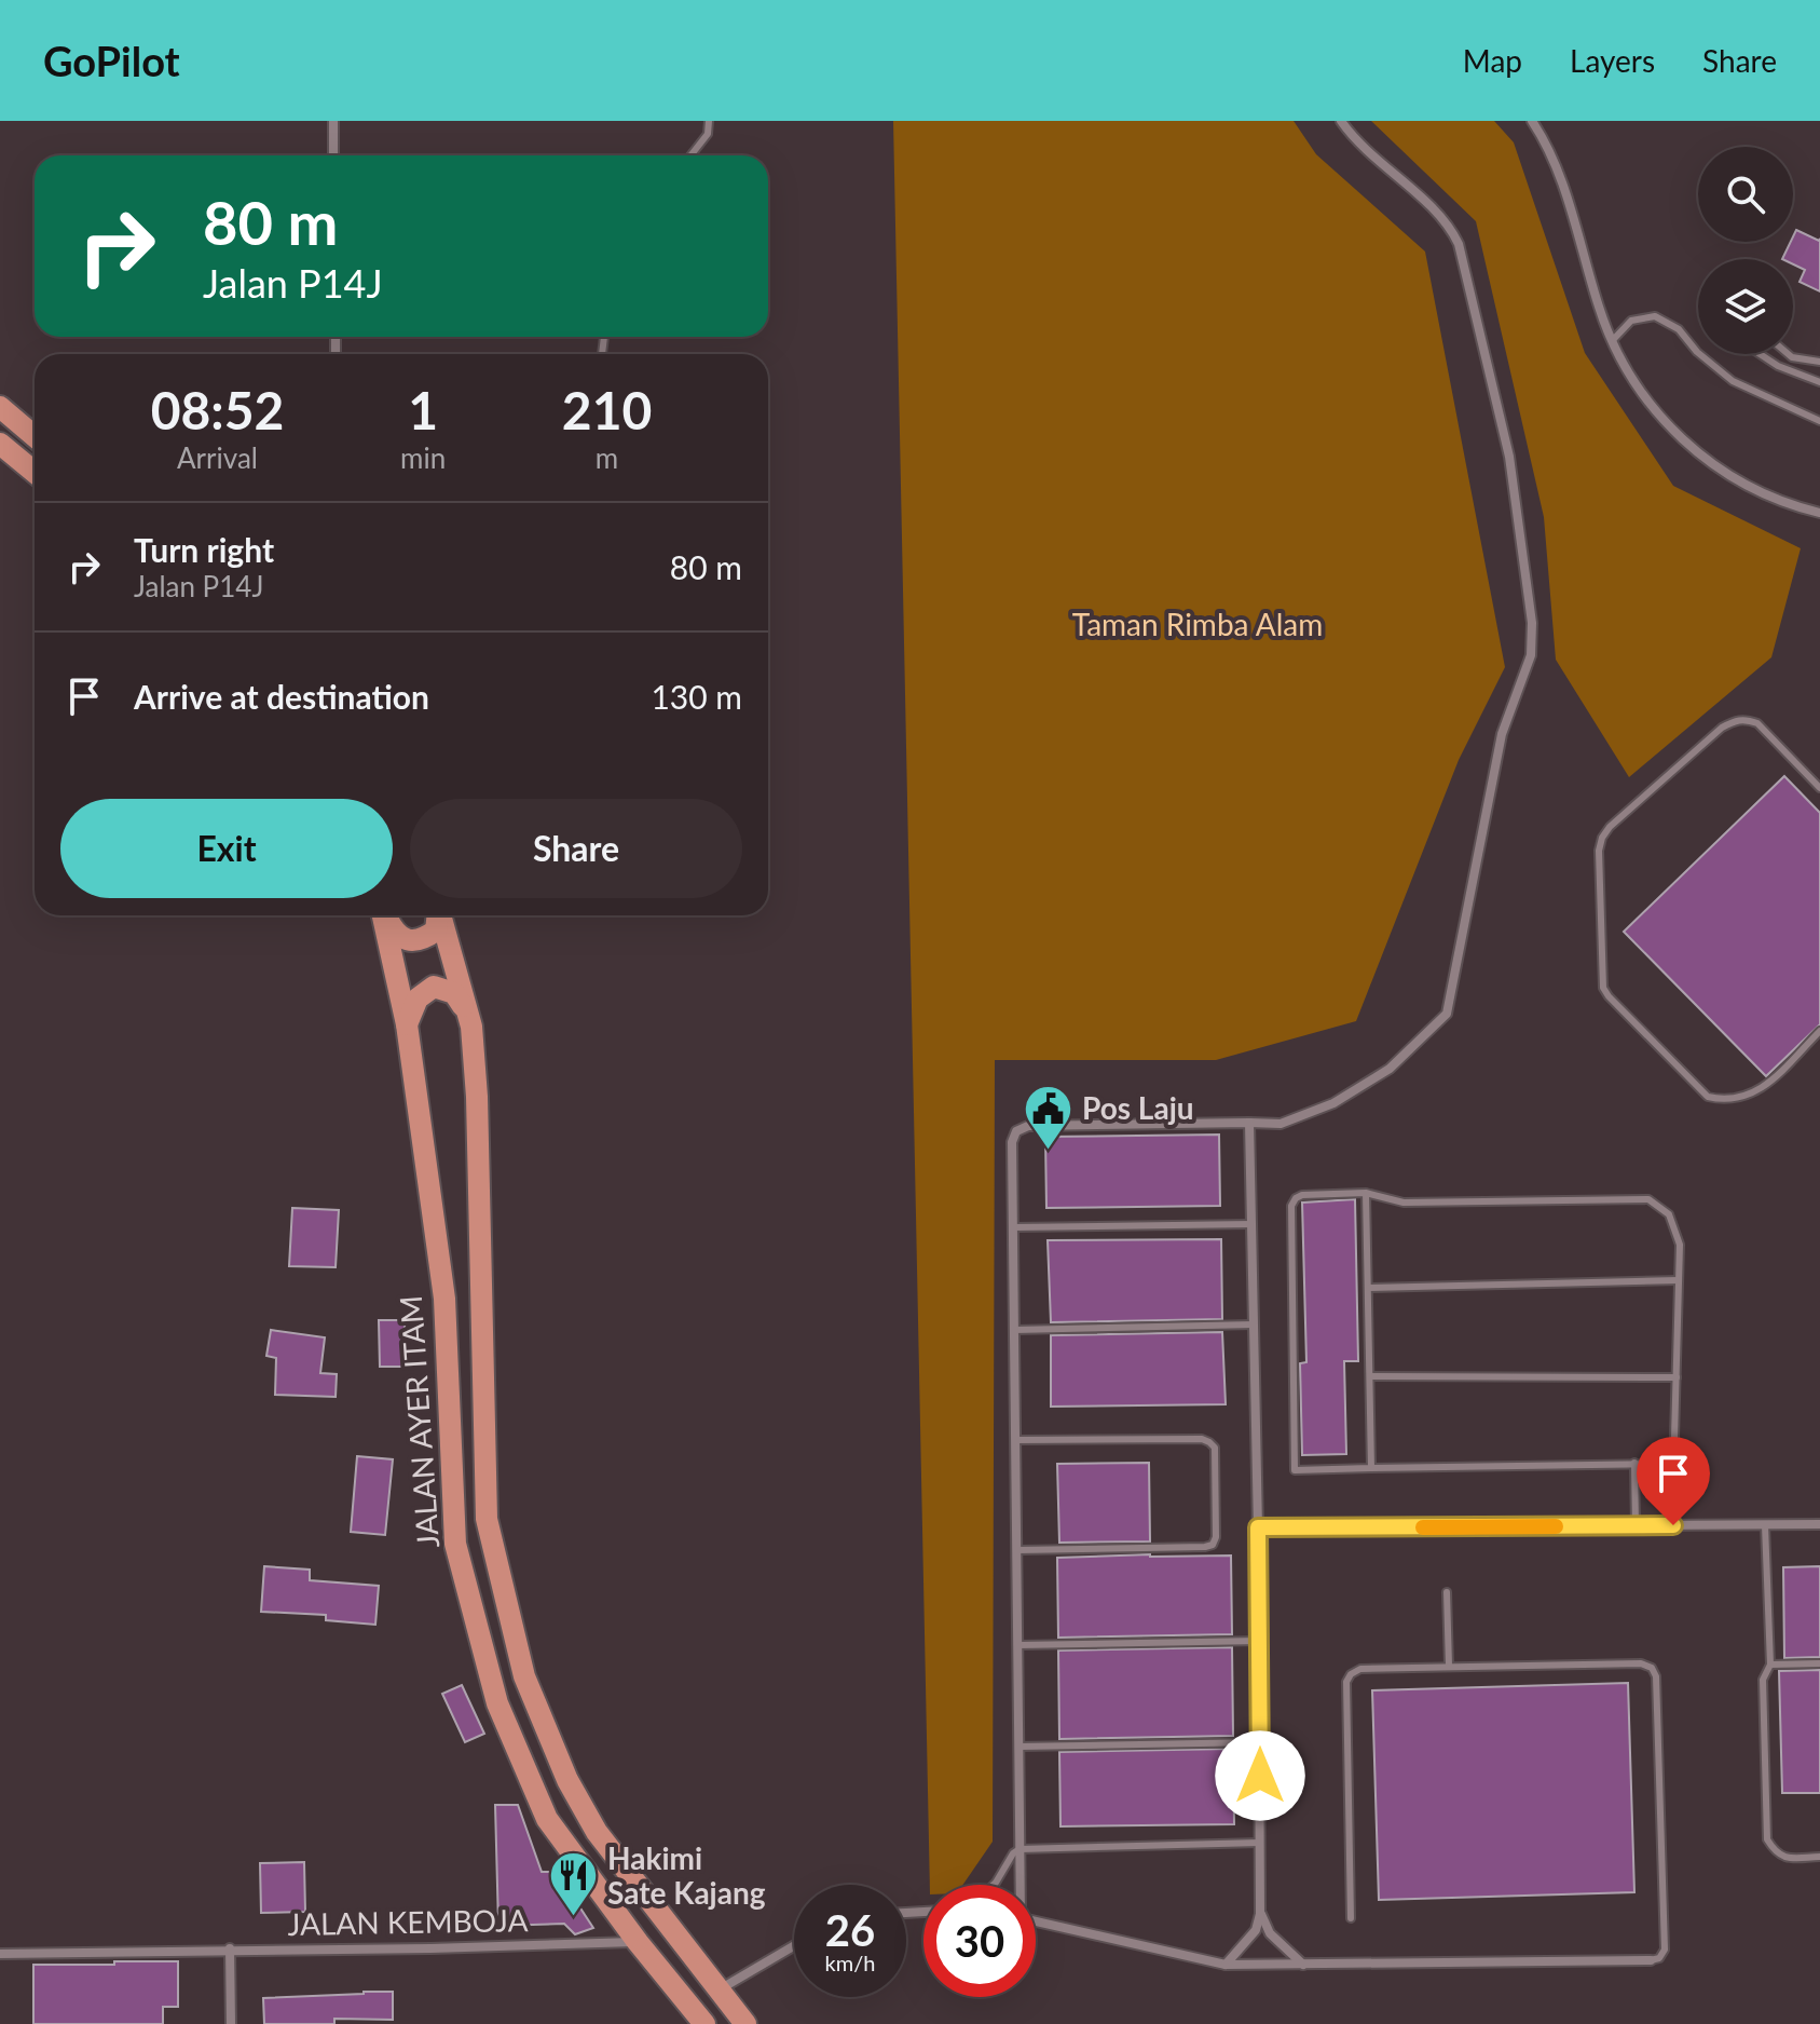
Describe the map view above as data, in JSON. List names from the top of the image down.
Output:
{
  "streets": {
    "main road": ["JALAN AYER ITAM"],
    "street": ["JALAN KEMBOJA"]
  },
  "crossings": [
    ["JALAN AYER ITAM", "JALAN KEMBOJA"]
  ],
  "parks": ["Taman Rimba Alam"],
  "places": {
    "public building": ["Pos Laju"],
    "restaurant": ["Hakimi Sate Kajang"]
  },
  "page": {
    "header": "GoPilot",
    "nav": ["Map", "Layers", "Share"],
    "turn": ["80 m", "Jalan P14J"],
    "eta": [
      "08:52",
      "Arrival",
      "1",
      "min",
      "210",
      "m"
    ],
    "list": [
      {
        "name": "Turn right",
        "note": "Jalan P14J",
        "value": "80 m"
      },
      {
        "name": "Arrive at destination",
        "value": "130 m"
      }
    ],
    "buttons": ["Exit", "Share"],
    "speed": "26 km/h",
    "limit": "30"
  }
}
